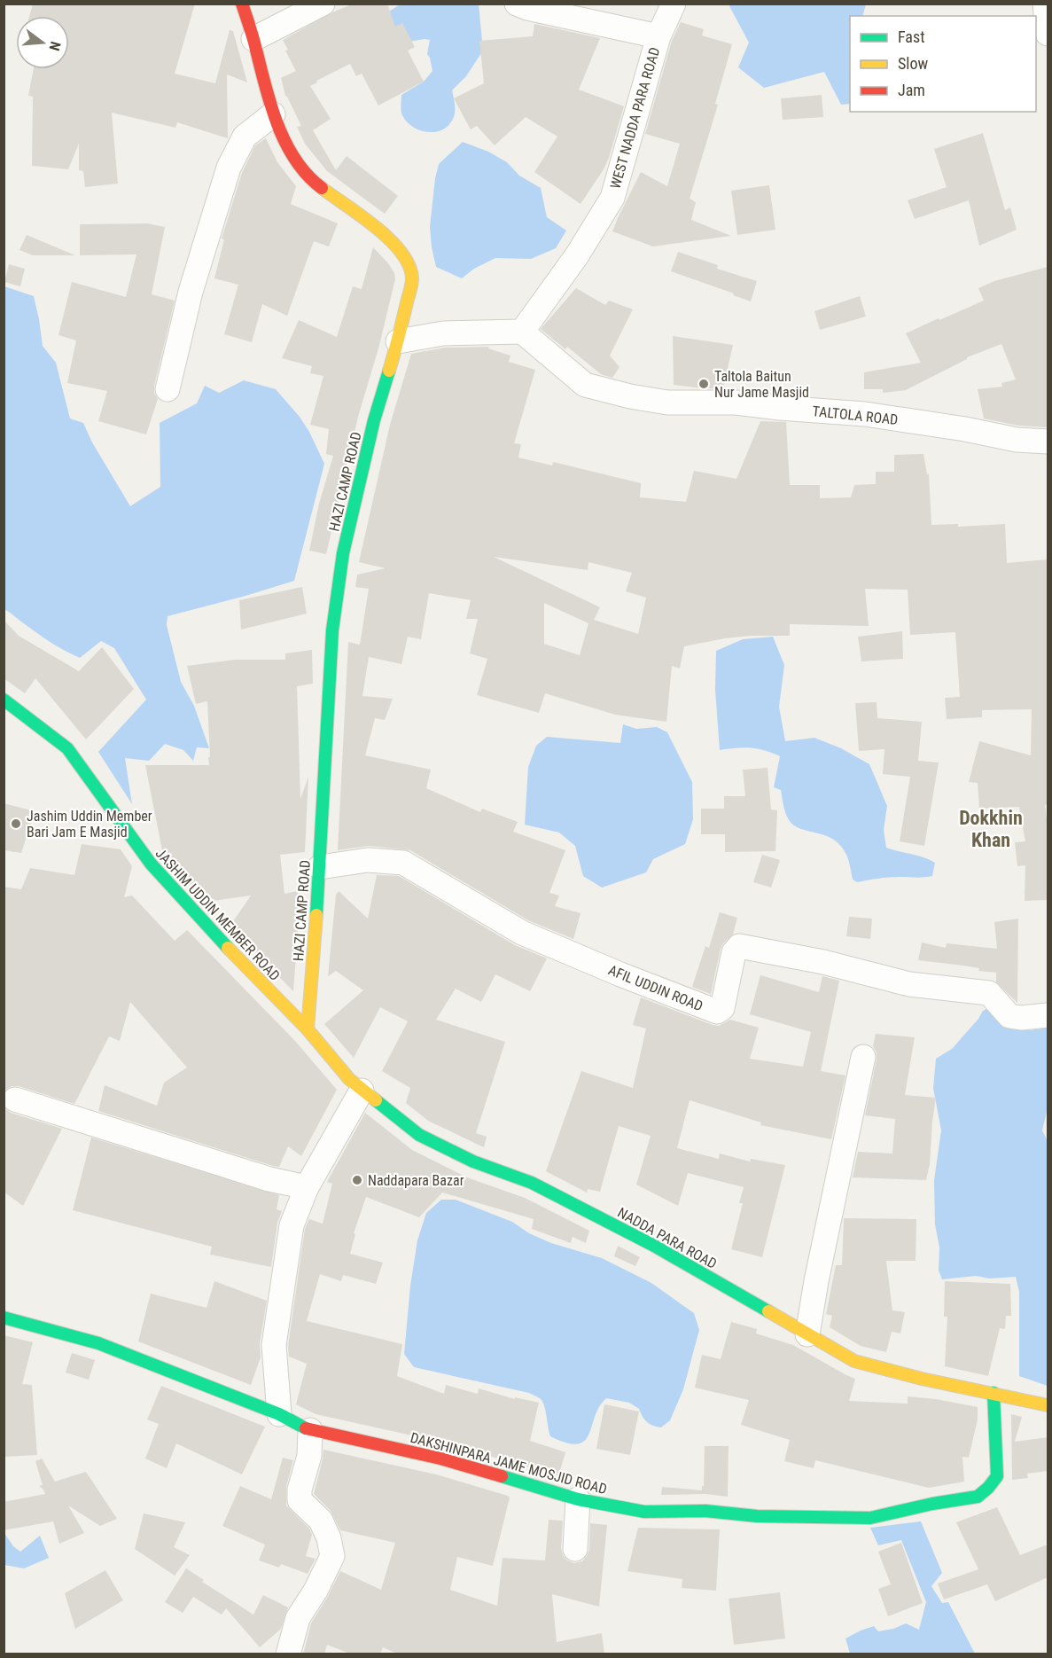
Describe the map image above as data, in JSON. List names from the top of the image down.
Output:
{
  "streets": {
    "street": [
      "WEST NADDA PARA ROAD",
      "TALTOLA ROAD",
      "HAZI CAMP ROAD",
      "JASHIM UDDIN MEMBER ROAD",
      "AFIL UDDIN ROAD",
      "NADDA PARA ROAD",
      "DAKSHINPARA JAME MOSJID ROAD"
    ]
  },
  "crossings": [
    ["WEST NADDA PARA ROAD", "TALTOLA ROAD"],
    ["HAZI CAMP ROAD", "JASHIM UDDIN MEMBER ROAD"],
    ["HAZI CAMP ROAD", "AFIL UDDIN ROAD"],
    ["HAZI CAMP ROAD", "NADDA PARA ROAD"],
    ["JASHIM UDDIN MEMBER ROAD", "NADDA PARA ROAD"],
    ["NADDA PARA ROAD", "DAKSHINPARA JAME MOSJID ROAD"]
  ],
  "districts": ["Dokkhin Khan"],
  "places": ["Taltola Baitun Nur Jame Masjid", "Jashim Uddin Member Bari Jam E Masjid", "Naddapara Bazar"],
  "legend": ["Fast", "Slow", "Jam"],
  "north": "right"
}
